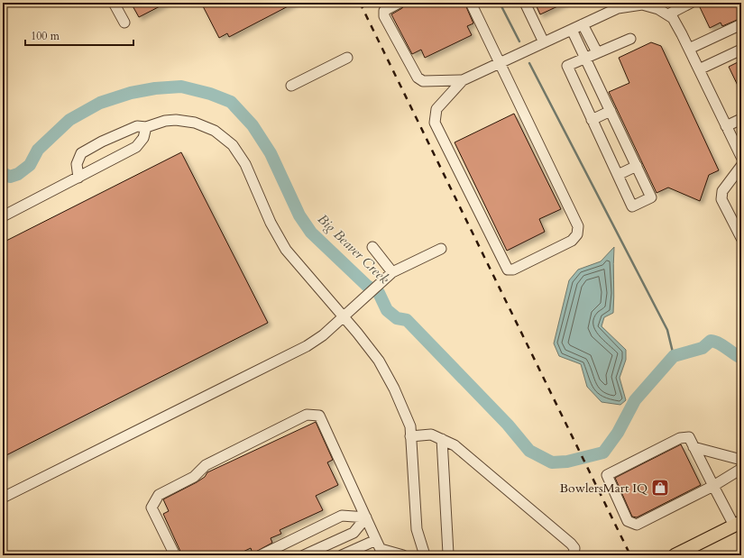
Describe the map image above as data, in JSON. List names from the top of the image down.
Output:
{
  "water": ["Big Beaver Creek"],
  "places": {
    "shop": ["BowlersMart IQ"]
  },
  "scale_bar": "100 m"
}
